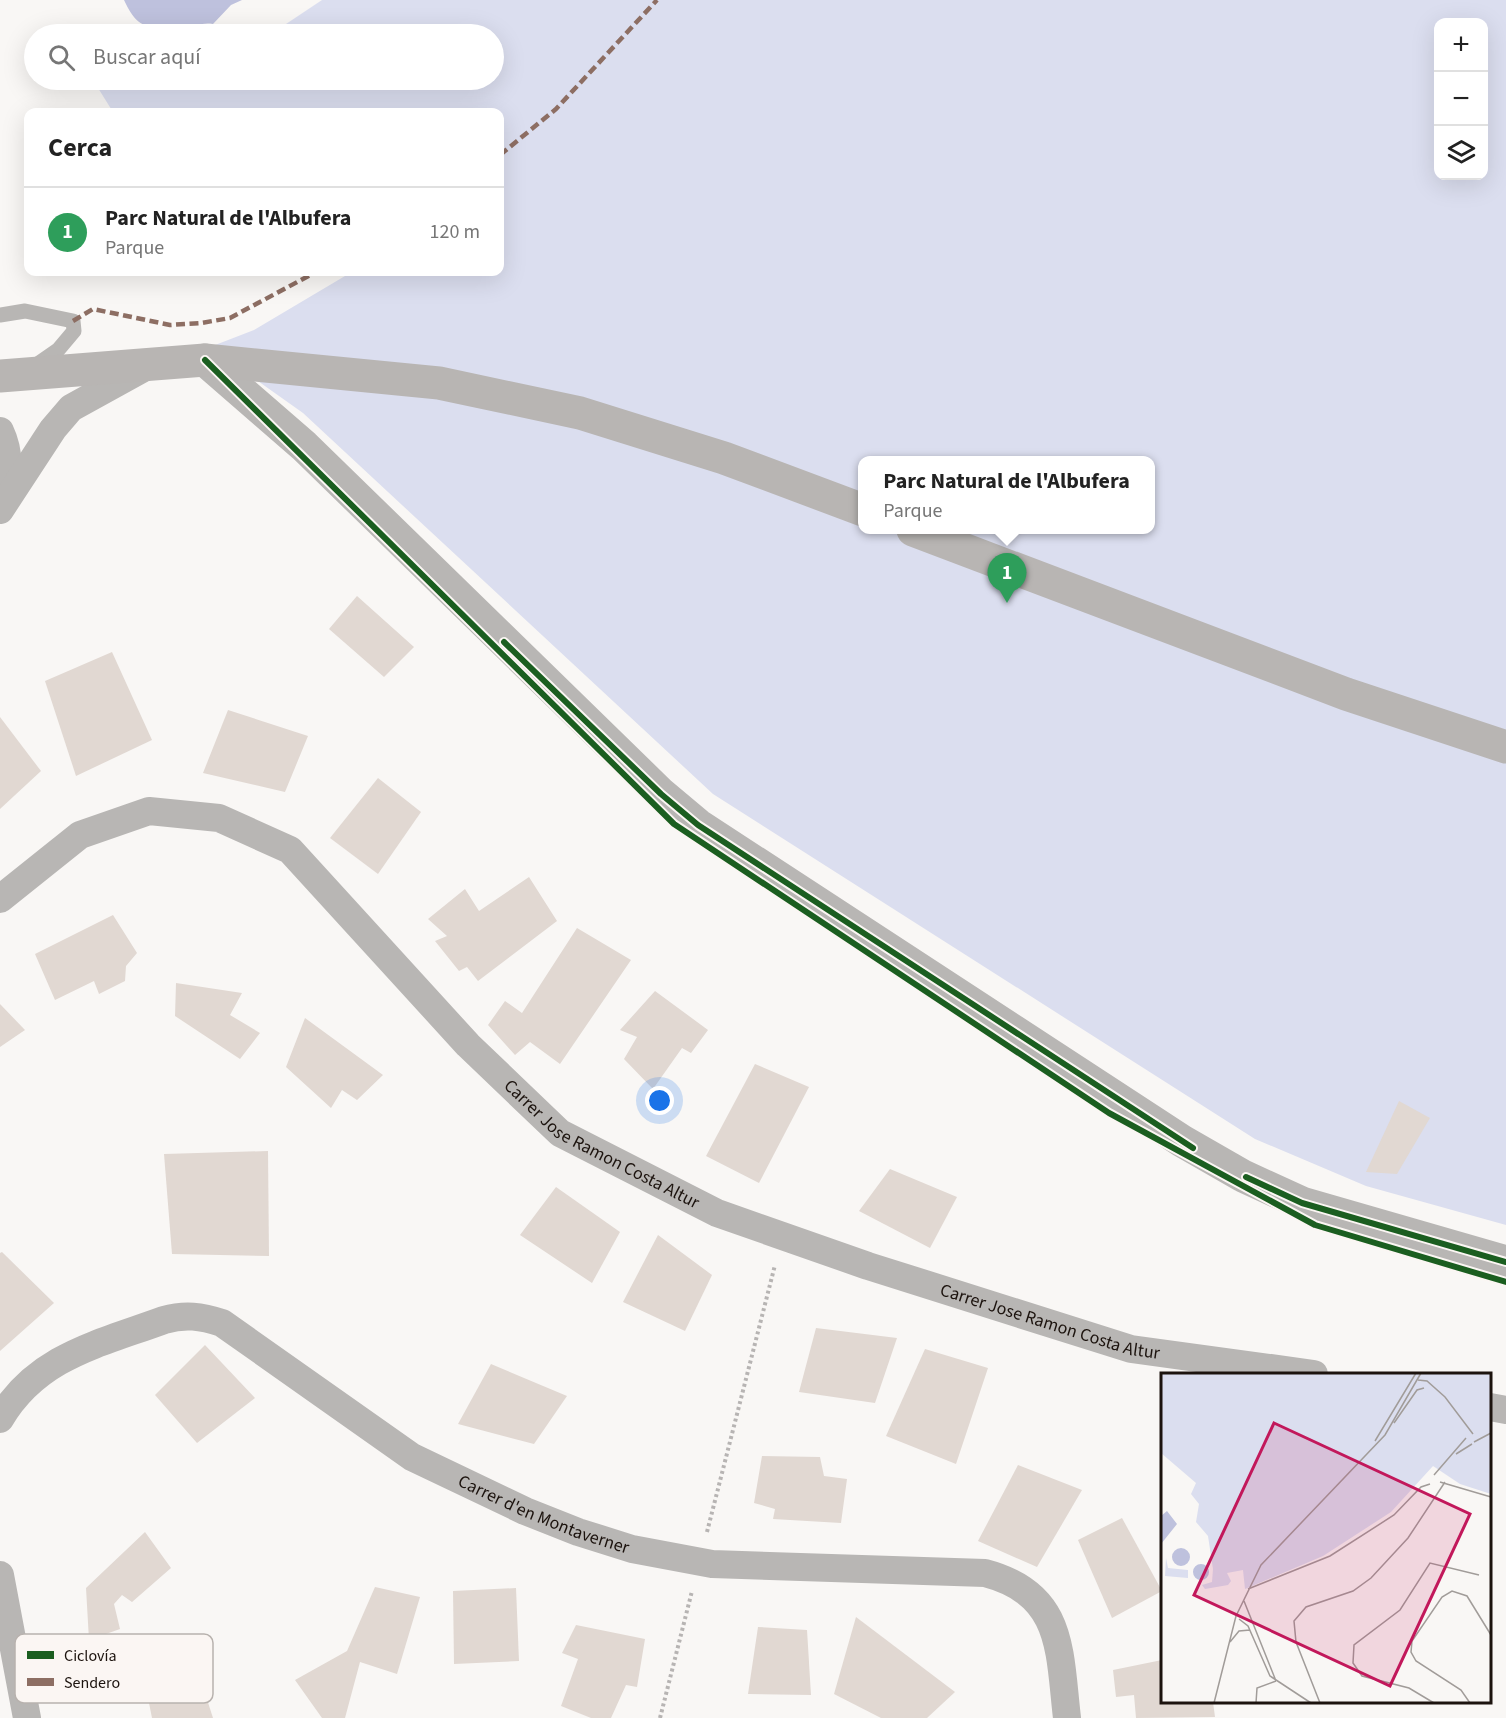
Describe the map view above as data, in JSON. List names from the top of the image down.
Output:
{
  "streets": {
    "street": ["Carrer Jose Ramon Costa Altur", "Carrer d'en Montaverner"]
  },
  "legend": ["Ciclovía", "Sendero"],
  "page": {
    "map_buttons": ["+", "−"],
    "search": "Buscar aquí",
    "heading": "Cerca",
    "list": [
      {
        "mark": "1",
        "name": "Parc Natural de l'Albufera",
        "note": "Parque",
        "value": "120 m"
      }
    ],
    "popup": ["Parc Natural de l'Albufera", "Parque"],
    "pins": "1"
  }
}
